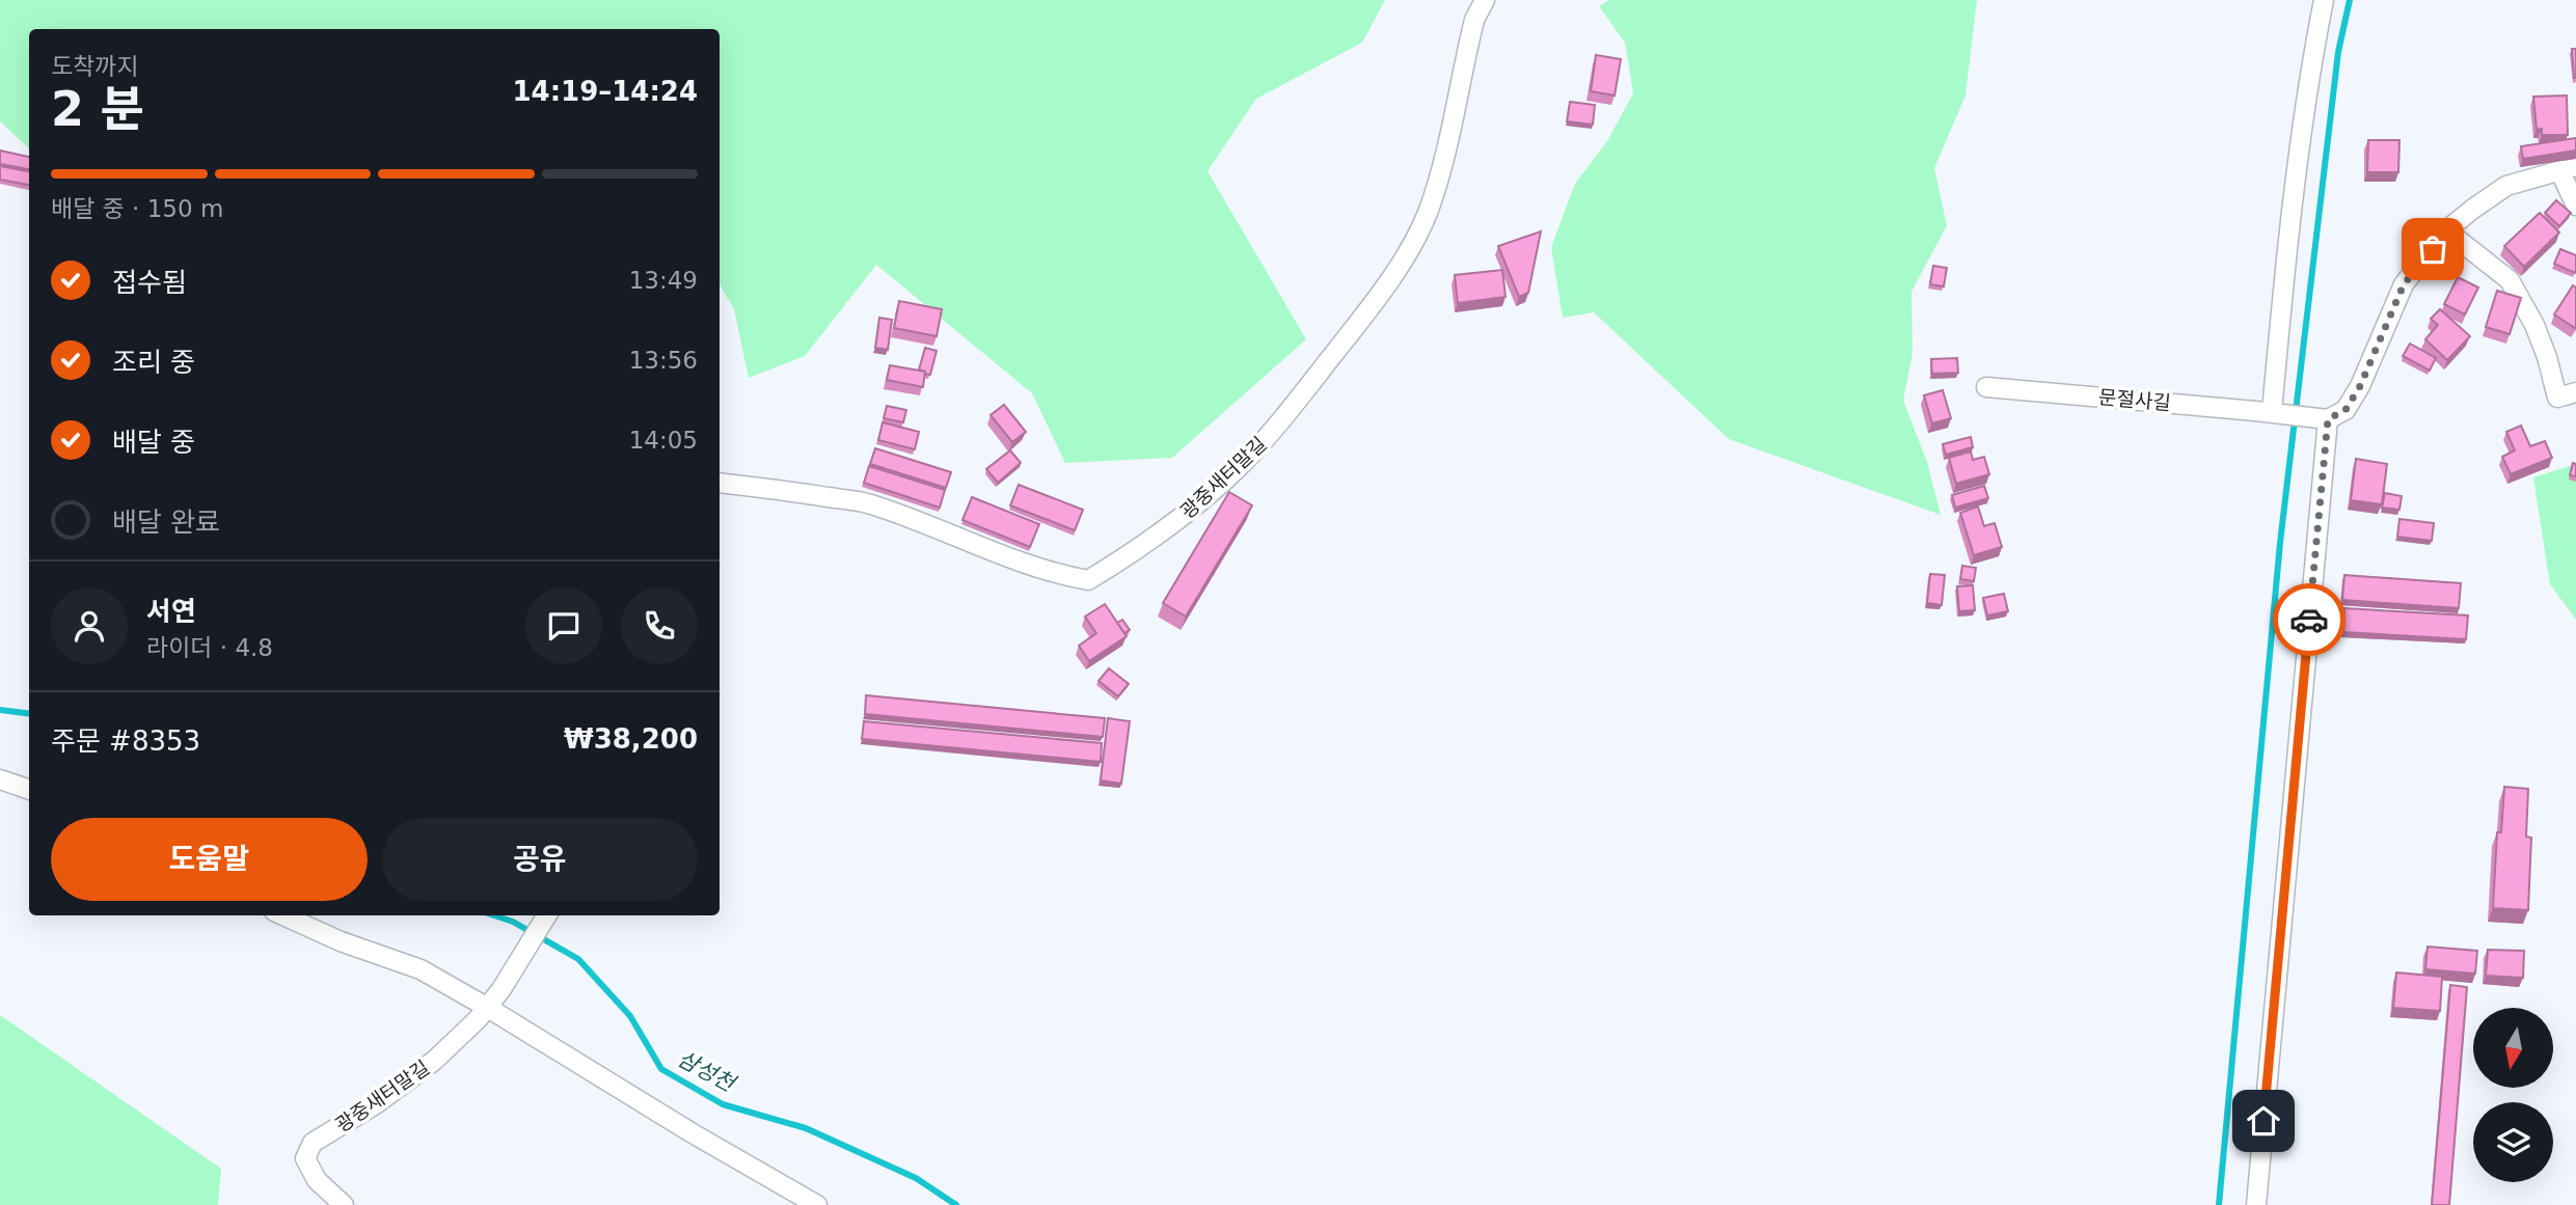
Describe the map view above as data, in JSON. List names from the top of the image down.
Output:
{
  "streets": {
    "street": ["문절사길", "광중새터말길"]
  },
  "water": ["삼성천"],
  "north": "bottom",
  "page": {
    "heading": ["2 분", "도착까지", "14:19–14:24"],
    "panel": [
      "서연",
      "라이더 · 4.8",
      "주문 #8353",
      "₩38,200"
    ],
    "bar": "배달 중 · 150 m",
    "list": [
      ["접수됨", "13:49"],
      ["조리 중", "13:56"],
      ["배달 중", "14:05"],
      "배달 완료"
    ],
    "buttons": ["도움말", "공유"]
  }
}
